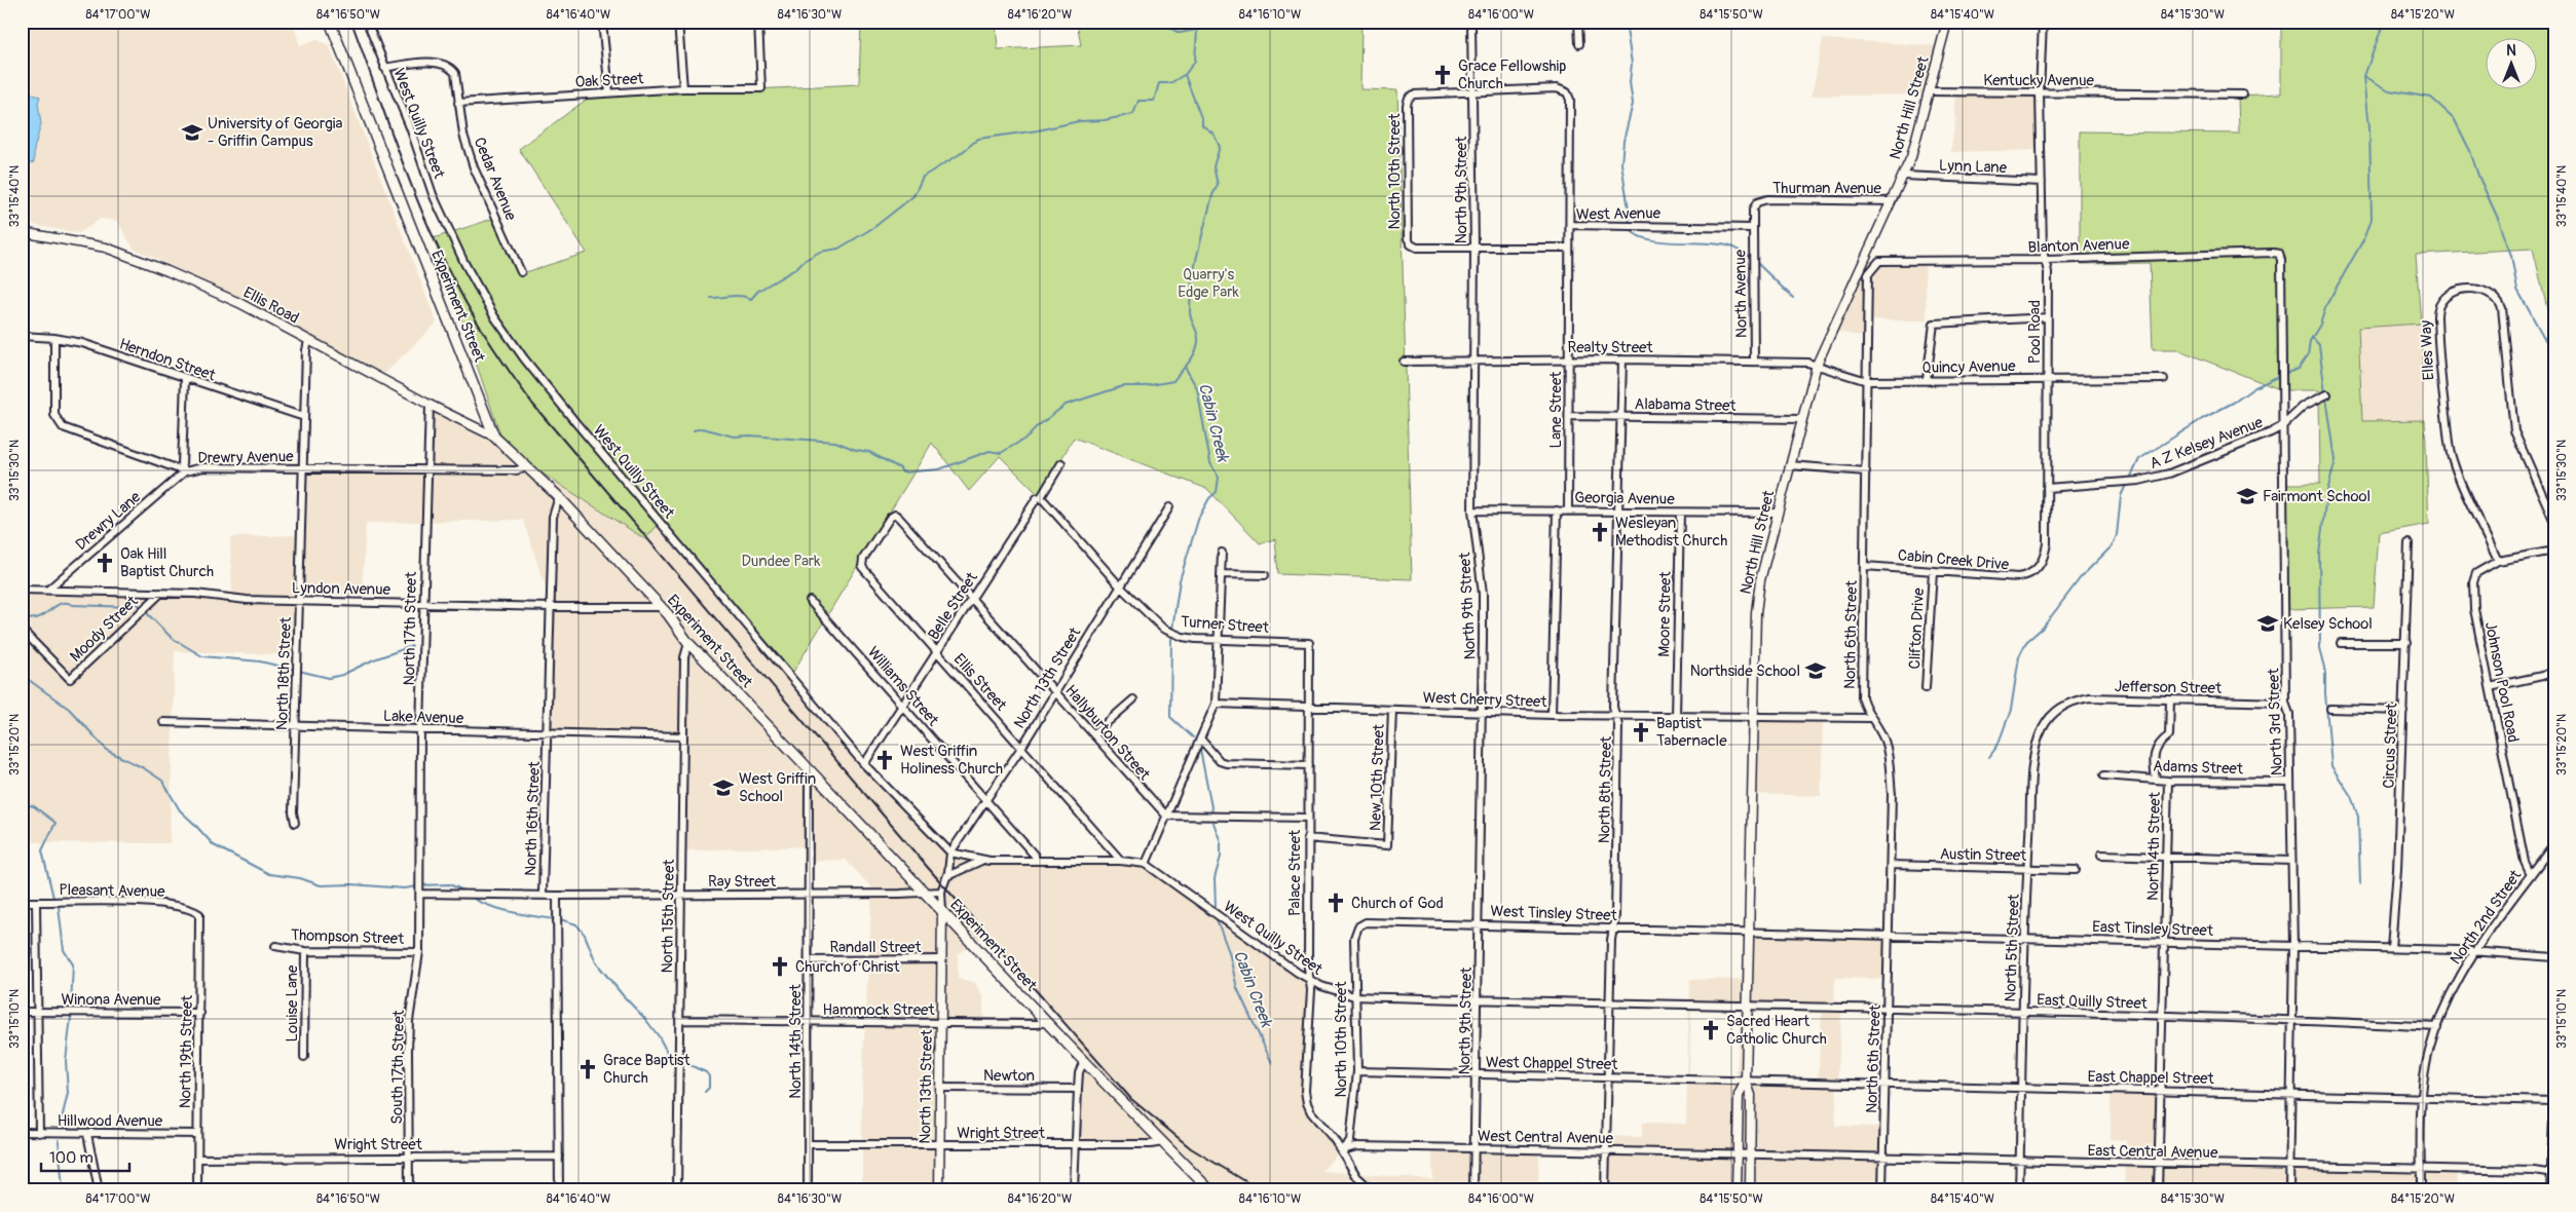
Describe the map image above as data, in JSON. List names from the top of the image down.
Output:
{
  "streets": {
    "main road": ["Experiment Street"],
    "street": [
      "Oak Street",
      "Kentucky Avenue",
      "North Hill Street",
      "West Quilly Street",
      "Lynn Lane",
      "North 10th Street",
      "Cedar Avenue",
      "Thurman Avenue",
      "North 9th Street",
      "West Avenue",
      "Blanton Avenue",
      "North Avenue",
      "Ellis Road",
      "Pool Road",
      "Realty Street",
      "Elles Way",
      "Herndon Street",
      "Quincy Avenue",
      "Alabama Street",
      "Lane Street",
      "A Z Kelsey Avenue",
      "Drewry Avenue",
      "Georgia Avenue",
      "Drewry Lane",
      "Cabin Creek Drive",
      "Lyndon Avenue",
      "Belle Street",
      "Moore Street",
      "Turner Street",
      "Moody Street",
      "North 17th Street",
      "Clifton Drive",
      "North 6th Street",
      "North 18th Street",
      "North 13th Street",
      "Ellis Street",
      "Johnson Pool Road",
      "Williams Street",
      "Jefferson Street",
      "West Cherry Street",
      "Lake Avenue",
      "North 3rd Street",
      "Hallyburton Street",
      "Circus Street",
      "Adams Street",
      "New 10th Street",
      "North 8th Street",
      "North 16th Street",
      "North 4th Street",
      "Austin Street",
      "Palace Street",
      "Ray Street",
      "Pleasant Avenue",
      "West Tinsley Street",
      "North 15th Street",
      "North 2nd Street",
      "East Tinsley Street",
      "Thompson Street",
      "Randall Street",
      "North 5th Street",
      "Winona Avenue",
      "East Quilly Street",
      "Louise Lane",
      "Hammock Street",
      "North 14th Street",
      "North 19th Street",
      "West Chappel Street",
      "South 17th Street",
      "Newton",
      "East Chappel Street",
      "Hillwood Avenue",
      "Wright Street",
      "West Central Avenue",
      "East Central Avenue"
    ]
  },
  "crossings": [
    ["Oak Street", "Cedar Avenue"],
    ["Kentucky Avenue", "North Hill Street"],
    ["Kentucky Avenue", "Pool Road"],
    ["North Hill Street", "West Quilly Street"],
    ["North Hill Street", "Lynn Lane"],
    ["North Hill Street", "Thurman Avenue"],
    ["North Hill Street", "Realty Street"],
    ["North Hill Street", "Alabama Street"],
    ["North Hill Street", "Georgia Avenue"],
    ["North Hill Street", "West Cherry Street"],
    ["North Hill Street", "West Tinsley Street"],
    ["North Hill Street", "East Tinsley Street"],
    ["North Hill Street", "East Quilly Street"],
    ["North Hill Street", "West Chappel Street"],
    ["North Hill Street", "East Chappel Street"],
    ["North Hill Street", "West Central Avenue"],
    ["North Hill Street", "East Central Avenue"],
    ["West Quilly Street", "North 10th Street"],
    ["West Quilly Street", "Cedar Avenue"],
    ["West Quilly Street", "North 9th Street"],
    ["West Quilly Street", "Belle Street"],
    ["West Quilly Street", "North 13th Street"],
    ["West Quilly Street", "Ellis Street"],
    ["West Quilly Street", "Williams Street"],
    ["West Quilly Street", "North 8th Street"],
    ["West Quilly Street", "Palace Street"],
    ["West Quilly Street", "East Quilly Street"],
    ["Lynn Lane", "Pool Road"],
    ["North 10th Street", "North 9th Street"],
    ["North 10th Street", "Palace Street"],
    ["North 10th Street", "West Tinsley Street"],
    ["North 10th Street", "West Chappel Street"],
    ["North 10th Street", "West Central Avenue"],
    ["Thurman Avenue", "West Avenue"],
    ["Thurman Avenue", "North Avenue"],
    ["North 9th Street", "Realty Street"],
    ["North 9th Street", "Georgia Avenue"],
    ["North 9th Street", "West Cherry Street"],
    ["North 9th Street", "West Tinsley Street"],
    ["North 9th Street", "West Chappel Street"],
    ["North 9th Street", "West Central Avenue"],
    ["West Avenue", "North Avenue"],
    ["West Avenue", "Lane Street"],
    ["Blanton Avenue", "Pool Road"],
    ["Blanton Avenue", "North 6th Street"],
    ["Blanton Avenue", "North 3rd Street"],
    ["North Avenue", "Realty Street"],
    ["Ellis Road", "Experiment Street"],
    ["Ellis Road", "North 17th Street"],
    ["Ellis Road", "North 18th Street"],
    ["Experiment Street", "Drewry Avenue"],
    ["Experiment Street", "Lyndon Avenue"],
    ["Experiment Street", "North 13th Street"],
    ["Experiment Street", "North 16th Street"],
    ["Experiment Street", "Ray Street"],
    ["Experiment Street", "North 15th Street"],
    ["Experiment Street", "Hammock Street"],
    ["Experiment Street", "North 14th Street"],
    ["Experiment Street", "Wright Street"],
    ["Pool Road", "Quincy Avenue"],
    ["Pool Road", "A Z Kelsey Avenue"],
    ["Pool Road", "Cabin Creek Drive"],
    ["Realty Street", "Quincy Avenue"],
    ["Realty Street", "Lane Street"],
    ["Realty Street", "North 6th Street"],
    ["Realty Street", "North 8th Street"],
    ["Elles Way", "Johnson Pool Road"],
    ["Herndon Street", "Drewry Avenue"],
    ["Herndon Street", "North 18th Street"],
    ["Quincy Avenue", "North 6th Street"],
    ["Alabama Street", "Lane Street"],
    ["Alabama Street", "North 8th Street"],
    ["Lane Street", "Georgia Avenue"],
    ["A Z Kelsey Avenue", "North 3rd Street"],
    ["Drewry Avenue", "Drewry Lane"],
    ["Drewry Avenue", "North 17th Street"],
    ["Drewry Avenue", "North 18th Street"],
    ["Georgia Avenue", "Moore Street"],
    ["Georgia Avenue", "North 8th Street"],
    ["Drewry Lane", "Lyndon Avenue"],
    ["Cabin Creek Drive", "Clifton Drive"],
    ["Cabin Creek Drive", "North 6th Street"],
    ["Lyndon Avenue", "Moody Street"],
    ["Lyndon Avenue", "North 17th Street"],
    ["Lyndon Avenue", "North 18th Street"],
    ["Lyndon Avenue", "North 16th Street"],
    ["Belle Street", "Turner Street"],
    ["Belle Street", "Ellis Street"],
    ["Belle Street", "Williams Street"],
    ["Belle Street", "Hallyburton Street"],
    ["Moore Street", "West Cherry Street"],
    ["Turner Street", "North 13th Street"],
    ["Turner Street", "West Cherry Street"],
    ["Turner Street", "Palace Street"],
    ["North 17th Street", "Lake Avenue"],
    ["North 17th Street", "South 17th Street"],
    ["North 6th Street", "West Cherry Street"],
    ["North 6th Street", "Austin Street"],
    ["North 6th Street", "East Tinsley Street"],
    ["North 6th Street", "East Quilly Street"],
    ["North 6th Street", "East Chappel Street"],
    ["North 6th Street", "East Central Avenue"],
    ["North 18th Street", "Lake Avenue"],
    ["North 13th Street", "Ellis Street"],
    ["North 13th Street", "Williams Street"],
    ["North 13th Street", "Hallyburton Street"],
    ["North 13th Street", "Randall Street"],
    ["North 13th Street", "Hammock Street"],
    ["North 13th Street", "Newton"],
    ["North 13th Street", "Wright Street"],
    ["Ellis Street", "Hallyburton Street"],
    ["Johnson Pool Road", "North 2nd Street"],
    ["Jefferson Street", "North 3rd Street"],
    ["Jefferson Street", "North 4th Street"],
    ["Jefferson Street", "North 5th Street"],
    ["West Cherry Street", "New 10th Street"],
    ["West Cherry Street", "North 8th Street"],
    ["West Cherry Street", "Palace Street"],
    ["Lake Avenue", "North 16th Street"],
    ["Lake Avenue", "North 15th Street"],
    ["North 3rd Street", "Adams Street"],
    ["North 3rd Street", "East Tinsley Street"],
    ["North 3rd Street", "East Quilly Street"],
    ["North 3rd Street", "East Chappel Street"],
    ["North 3rd Street", "East Central Avenue"],
    ["Circus Street", "East Tinsley Street"],
    ["Adams Street", "North 4th Street"],
    ["New 10th Street", "Palace Street"],
    ["North 8th Street", "West Tinsley Street"],
    ["North 8th Street", "West Chappel Street"],
    ["North 8th Street", "West Central Avenue"],
    ["North 16th Street", "Ray Street"],
    ["North 4th Street", "East Tinsley Street"],
    ["North 4th Street", "East Quilly Street"],
    ["North 4th Street", "East Chappel Street"],
    ["North 4th Street", "East Central Avenue"],
    ["Austin Street", "North 5th Street"],
    ["Palace Street", "West Central Avenue"],
    ["Ray Street", "North 15th Street"],
    ["Ray Street", "North 14th Street"],
    ["Pleasant Avenue", "North 19th Street"],
    ["West Tinsley Street", "East Tinsley Street"],
    ["North 15th Street", "Hammock Street"],
    ["North 2nd Street", "East Tinsley Street"],
    ["North 2nd Street", "East Quilly Street"],
    ["North 2nd Street", "East Chappel Street"],
    ["North 2nd Street", "East Central Avenue"],
    ["East Tinsley Street", "North 5th Street"],
    ["Thompson Street", "Louise Lane"],
    ["Thompson Street", "South 17th Street"],
    ["Randall Street", "North 14th Street"],
    ["North 5th Street", "East Quilly Street"],
    ["North 5th Street", "East Chappel Street"],
    ["North 5th Street", "East Central Avenue"],
    ["Winona Avenue", "North 19th Street"],
    ["Hammock Street", "North 14th Street"],
    ["North 14th Street", "Wright Street"],
    ["North 19th Street", "Hillwood Avenue"],
    ["North 19th Street", "Wright Street"],
    ["West Chappel Street", "East Chappel Street"],
    ["South 17th Street", "Wright Street"],
    ["West Central Avenue", "East Central Avenue"]
  ],
  "water": ["Cabin Creek"],
  "parks": ["Quarry's Edge Park", "Dundee Park"],
  "places": {
    "church": [
      "Grace Fellowship Church",
      "Wesleyan Methodist Church",
      "Oak Hill Baptist Church",
      "Baptist Tabernacle",
      "West Griffin Holiness Church",
      "Church of God",
      "Church of Christ",
      "Sacred Heart Catholic Church",
      "Grace Baptist Church"
    ],
    "school or university": [
      "University of Georgia - Griffin Campus",
      "Fairmont School",
      "Kelsey School",
      "Northside School",
      "West Griffin School"
    ]
  },
  "scale_bar": "100 m",
  "north": "top",
  "coordinates": [
    "84°17'00\"W",
    "84°16'50\"W",
    "84°16'40\"W",
    "84°16'30\"W",
    "84°16'20\"W",
    "84°16'10\"W",
    "84°16'00\"W",
    "84°15'50\"W",
    "84°15'40\"W",
    "84°15'30\"W",
    "84°15'20\"W",
    "33°15'40\"N",
    "33°15'30\"N",
    "33°15'20\"N",
    "33°15'10\"N"
  ]
}
